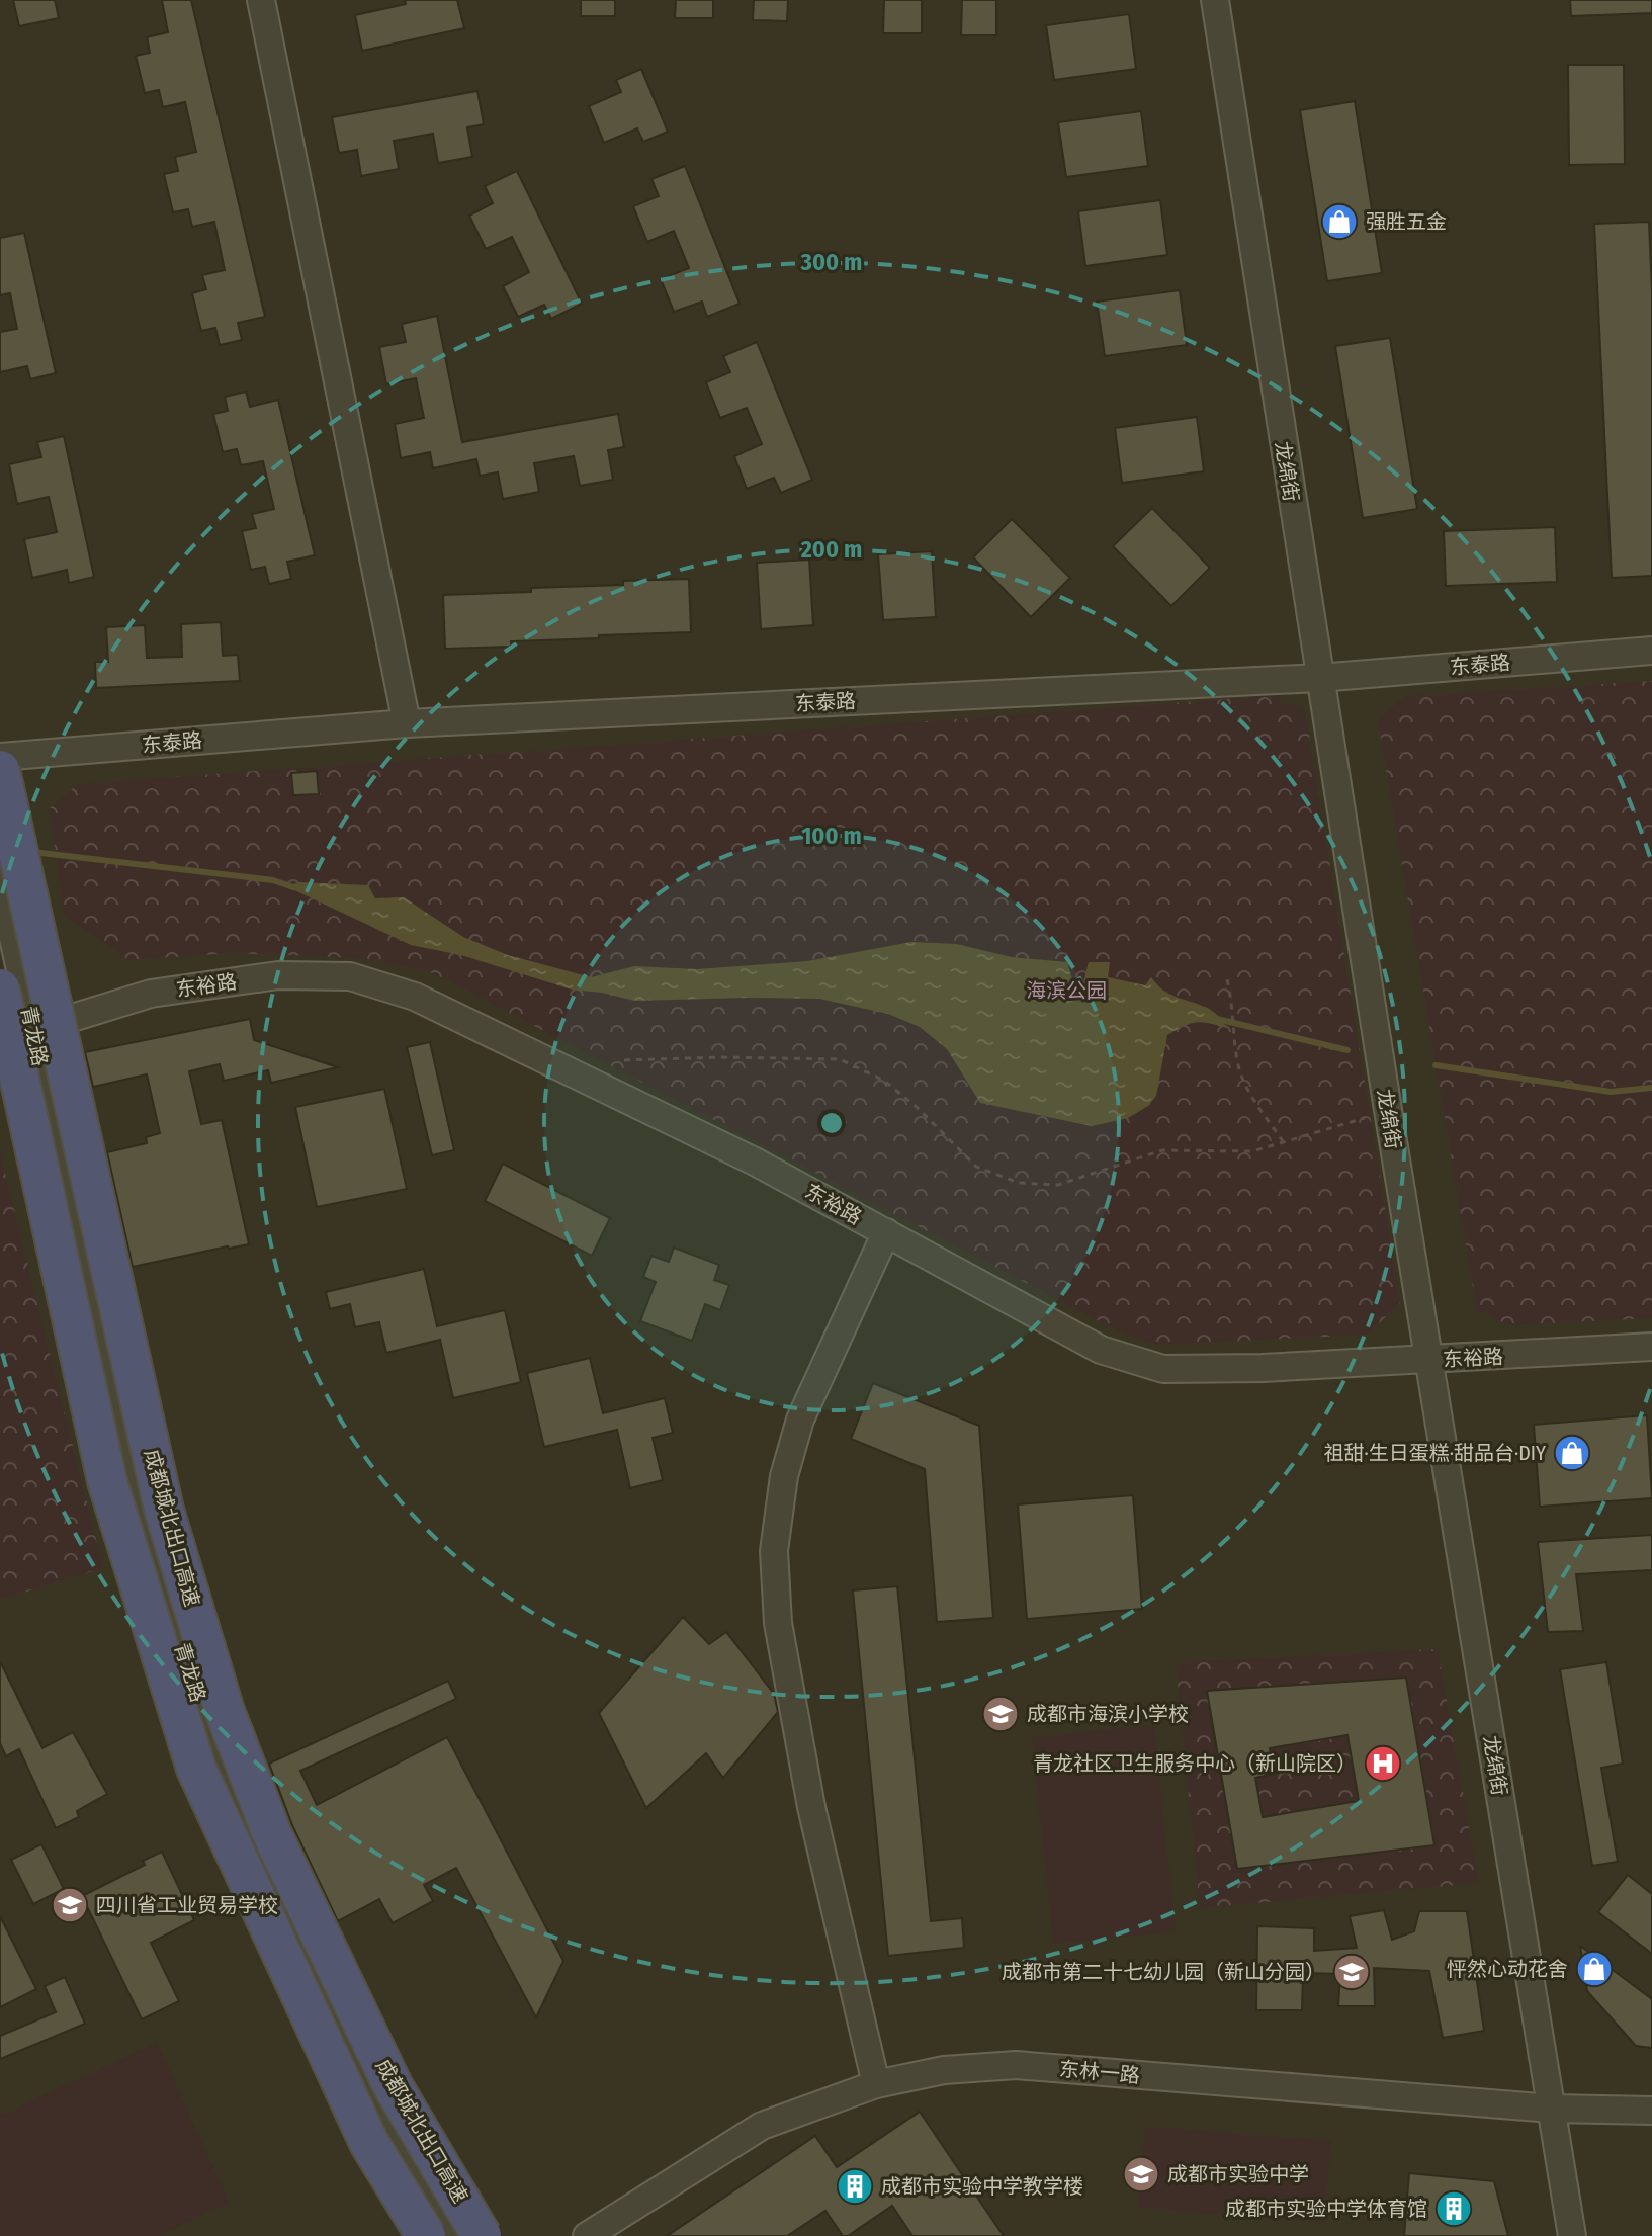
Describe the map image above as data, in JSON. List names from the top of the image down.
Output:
{
  "streets": {
    "highway": ["成都城北出口高速"],
    "street": [
      "龙绵街",
      "东泰路",
      "东裕路",
      "青龙路",
      "东林一路"
    ]
  },
  "crossings": [
    ["龙绵街", "东泰路"],
    ["龙绵街", "东裕路"],
    ["龙绵街", "东林一路"],
    ["东裕路", "青龙路"]
  ],
  "parks": ["海滨公园"],
  "places": {
    "shop": ["强胜五金", "祖甜·生日蛋糕·甜品台·DIY", "怦然心动花舍"],
    "school or university": [
      "成都市海滨小学校",
      "四川省工业贸易学校",
      "成都市第二十七幼儿园（新山分园）",
      "成都市实验中学"
    ],
    "hospital": ["青龙社区卫生服务中心（新山院区）"],
    "building": ["成都市实验中学教学楼", "成都市实验中学体育馆"]
  },
  "rings": ["300 m", "200 m", "100 m"]
}
